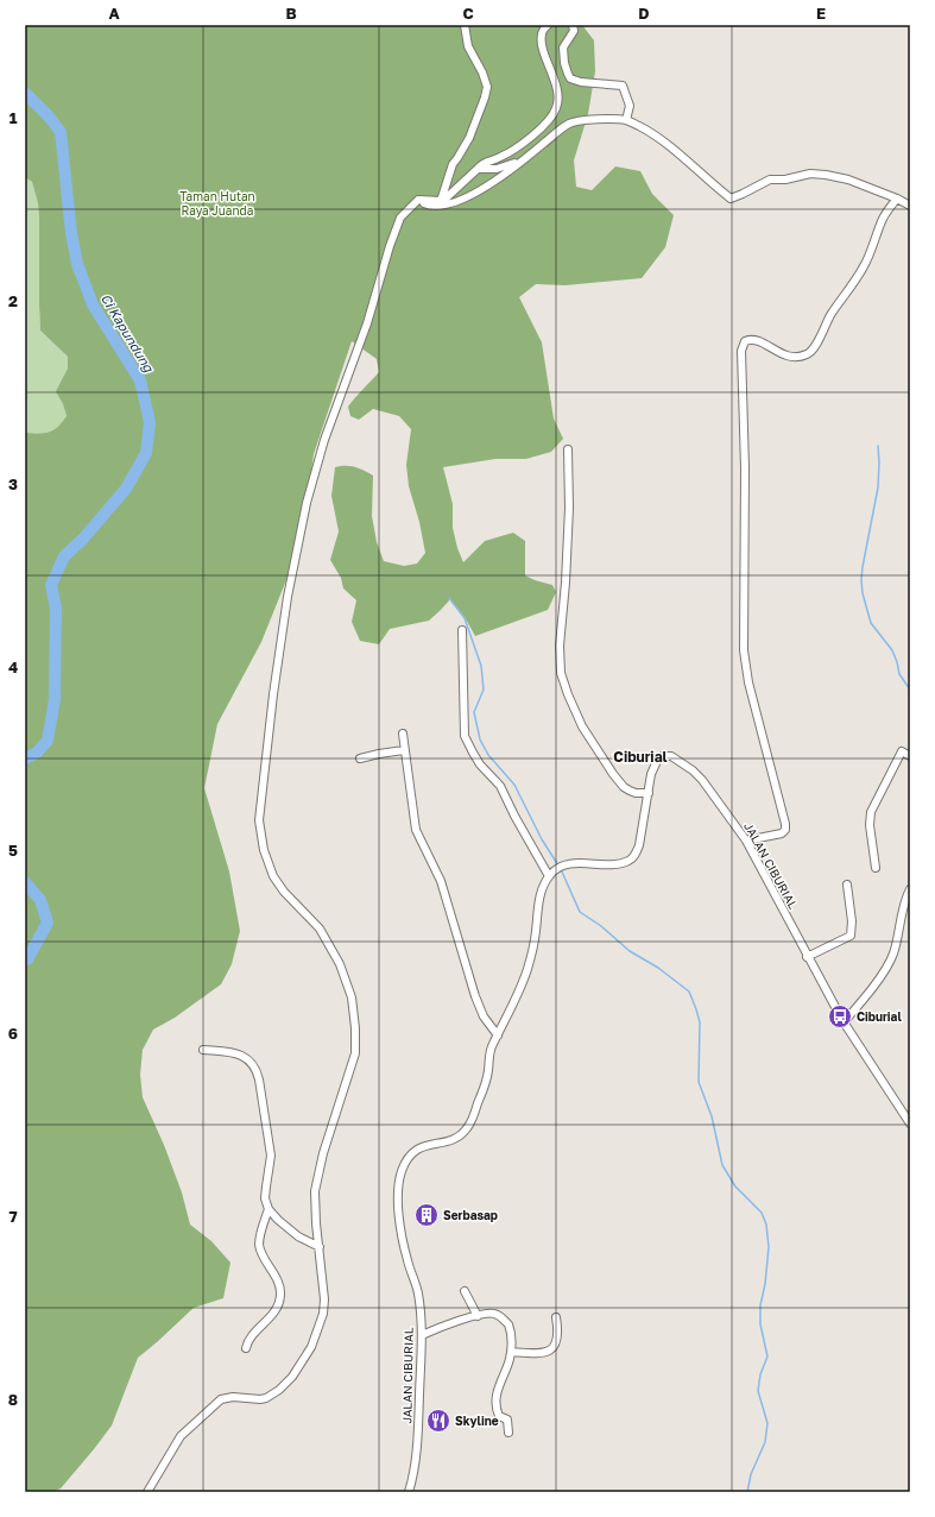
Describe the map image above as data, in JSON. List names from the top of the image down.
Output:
{
  "streets": {
    "street": ["JALAN CIBURIAL"]
  },
  "districts": ["Ciburial"],
  "water": ["Ci Kapundung"],
  "parks": ["Taman Hutan Raya Juanda"],
  "places": {
    "bus stop": ["Ciburial"],
    "building": ["Serbasap"],
    "restaurant": ["Skyline"]
  },
  "grid": {
    "columns": [
      "A",
      "B",
      "C",
      "D",
      "E"
    ],
    "rows": [
      "1",
      "2",
      "3",
      "4",
      "5",
      "6",
      "7",
      "8"
    ]
  }
}
